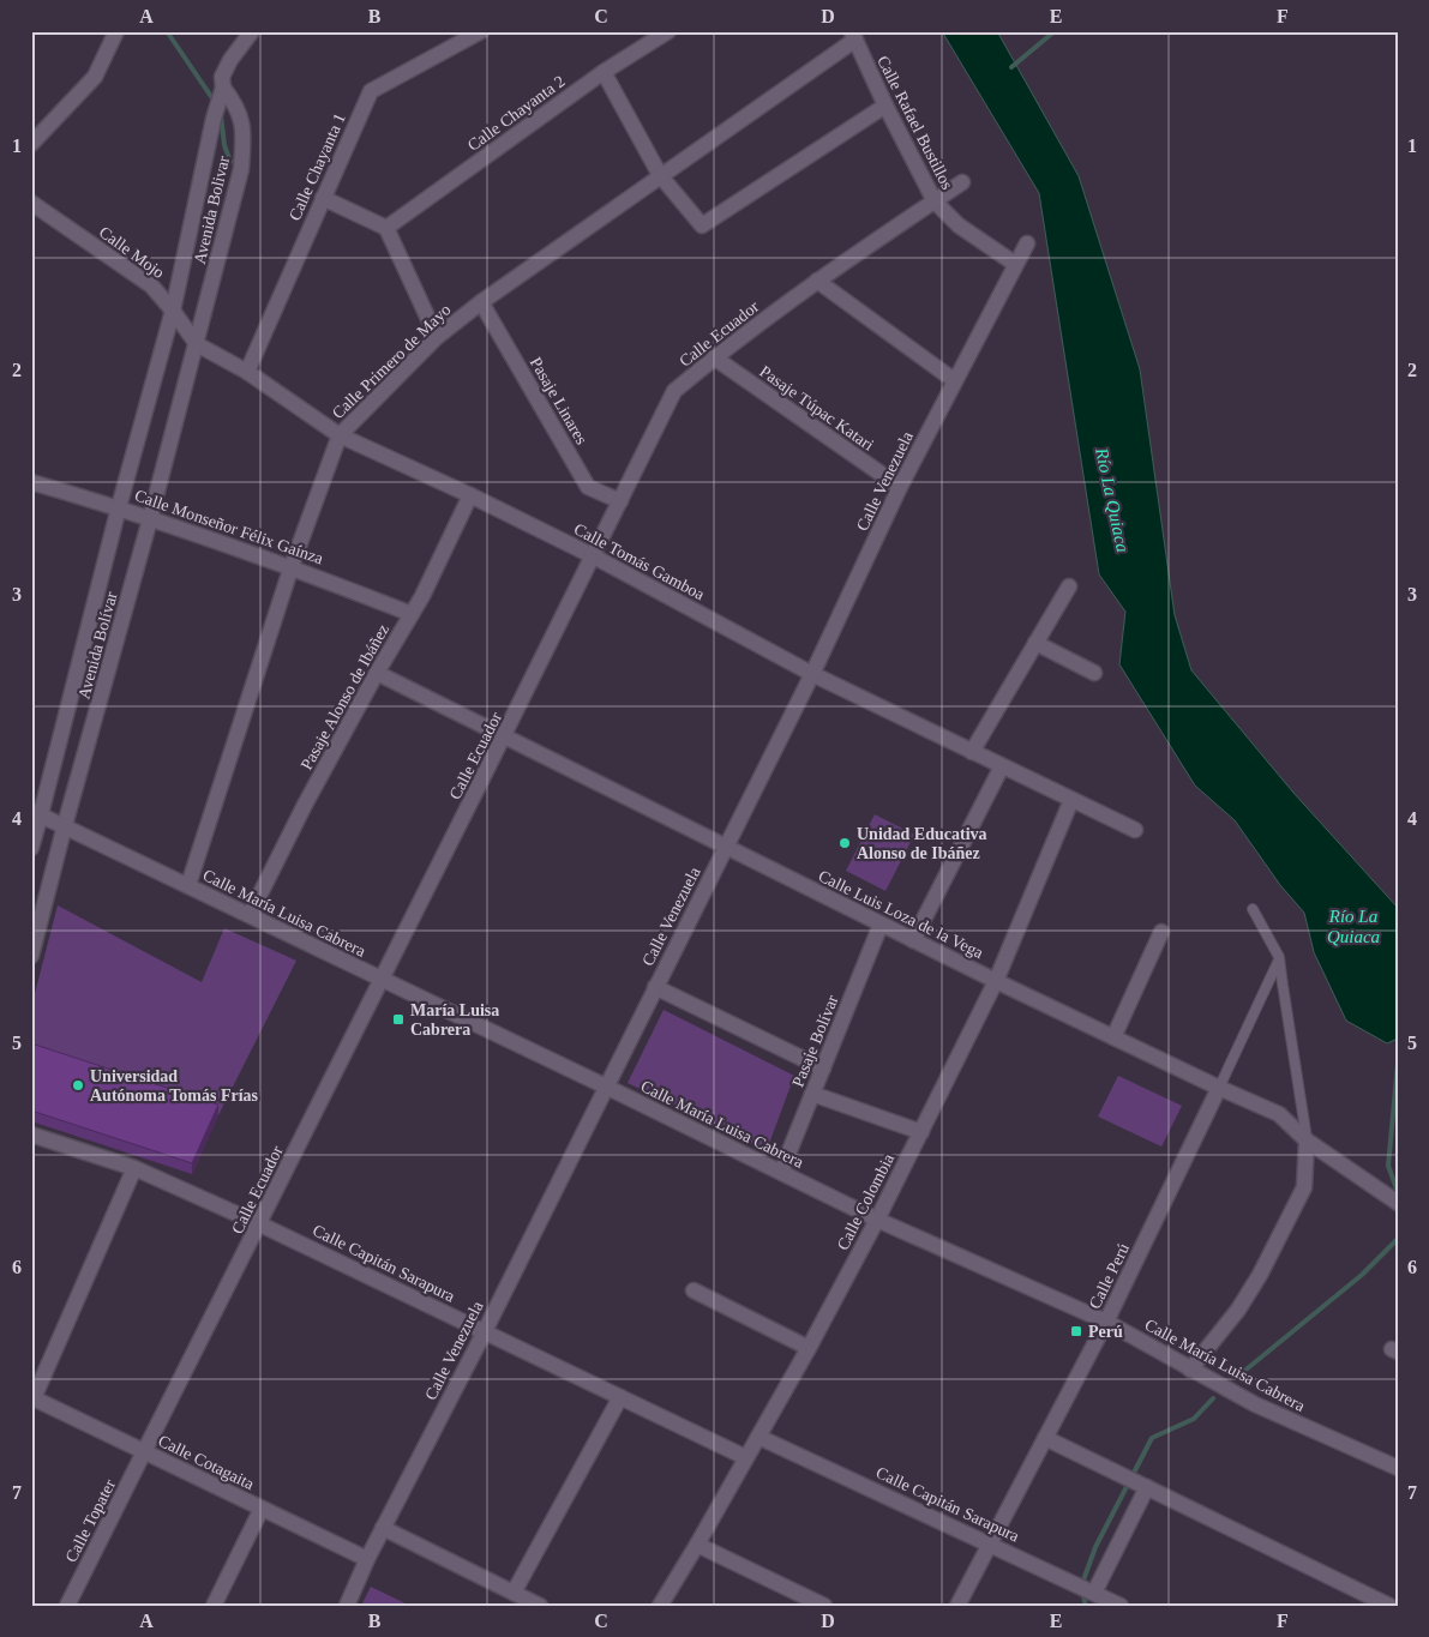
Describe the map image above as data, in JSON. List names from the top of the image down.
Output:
{
  "streets": {
    "street": [
      "Calle Chayanta 2",
      "Calle Rafael Bustillos",
      "Calle Chayanta 1",
      "Avenida Bolivar",
      "Calle Mojo",
      "Calle Ecuador",
      "Calle Primero de Mayo",
      "Pasaje Linares",
      "Pasaje Túpac Katari",
      "Calle Venezuela",
      "Calle Monseñor Félix Gaínza",
      "Calle Tomás Gamboa",
      "Avenida Bolívar",
      "Pasaje Alonso de Ibáñez",
      "Calle María Luisa Cabrera",
      "Calle Luis Loza de la Vega",
      "Pasaje Bolívar",
      "Calle Colombia",
      "Calle Capitán Sarapura",
      "Calle Perú",
      "Calle Cotagaita",
      "Calle Topater"
    ]
  },
  "crossings": [
    ["Calle Rafael Bustillos", "Calle Ecuador"],
    ["Calle Rafael Bustillos", "Calle Primero de Mayo"],
    ["Calle Rafael Bustillos", "Calle Venezuela"],
    ["Calle Chayanta 1", "Calle Tomás Gamboa"],
    ["Avenida Bolivar", "Calle Mojo"],
    ["Avenida Bolivar", "Calle Tomás Gamboa"],
    ["Avenida Bolivar", "Avenida Bolívar"],
    ["Calle Mojo", "Calle Tomás Gamboa"],
    ["Calle Mojo", "Avenida Bolívar"],
    ["Calle Ecuador", "Pasaje Linares"],
    ["Calle Ecuador", "Pasaje Túpac Katari"],
    ["Calle Ecuador", "Calle Tomás Gamboa"],
    ["Calle Ecuador", "Calle María Luisa Cabrera"],
    ["Calle Ecuador", "Calle Luis Loza de la Vega"],
    ["Calle Ecuador", "Calle Capitán Sarapura"],
    ["Calle Ecuador", "Calle Cotagaita"],
    ["Calle Ecuador", "Calle Topater"],
    ["Calle Primero de Mayo", "Pasaje Linares"],
    ["Calle Primero de Mayo", "Calle Monseñor Félix Gaínza"],
    ["Calle Primero de Mayo", "Calle Tomás Gamboa"],
    ["Calle Primero de Mayo", "Calle María Luisa Cabrera"],
    ["Pasaje Túpac Katari", "Calle Venezuela"],
    ["Calle Venezuela", "Calle Tomás Gamboa"],
    ["Calle Venezuela", "Calle María Luisa Cabrera"],
    ["Calle Venezuela", "Calle Luis Loza de la Vega"],
    ["Calle Venezuela", "Calle Capitán Sarapura"],
    ["Calle Venezuela", "Calle Cotagaita"],
    ["Calle Monseñor Félix Gaínza", "Avenida Bolívar"],
    ["Calle Monseñor Félix Gaínza", "Pasaje Alonso de Ibáñez"],
    ["Calle Tomás Gamboa", "Avenida Bolívar"],
    ["Calle Tomás Gamboa", "Pasaje Alonso de Ibáñez"],
    ["Calle Tomás Gamboa", "Calle Colombia"],
    ["Avenida Bolívar", "Calle María Luisa Cabrera"],
    ["Pasaje Alonso de Ibáñez", "Calle María Luisa Cabrera"],
    ["Pasaje Alonso de Ibáñez", "Calle Luis Loza de la Vega"],
    ["Calle María Luisa Cabrera", "Pasaje Bolívar"],
    ["Calle María Luisa Cabrera", "Calle Colombia"],
    ["Calle María Luisa Cabrera", "Calle Perú"],
    ["Calle Luis Loza de la Vega", "Pasaje Bolívar"],
    ["Calle Luis Loza de la Vega", "Calle Colombia"],
    ["Calle Luis Loza de la Vega", "Calle Perú"],
    ["Calle Colombia", "Calle Capitán Sarapura"],
    ["Calle Capitán Sarapura", "Calle Perú"],
    ["Calle Cotagaita", "Calle Topater"]
  ],
  "water": ["Río La Quiaca"],
  "places": {
    "other": ["Unidad Educativa Alonso de Ibáñez", "Universidad Autónoma Tomás Frías"],
    "transit": ["María Luisa Cabrera", "Perú"]
  },
  "grid": {
    "columns": [
      "A",
      "B",
      "C",
      "D",
      "E",
      "F"
    ],
    "rows": [
      "1",
      "2",
      "3",
      "4",
      "5",
      "6",
      "7"
    ]
  }
}
